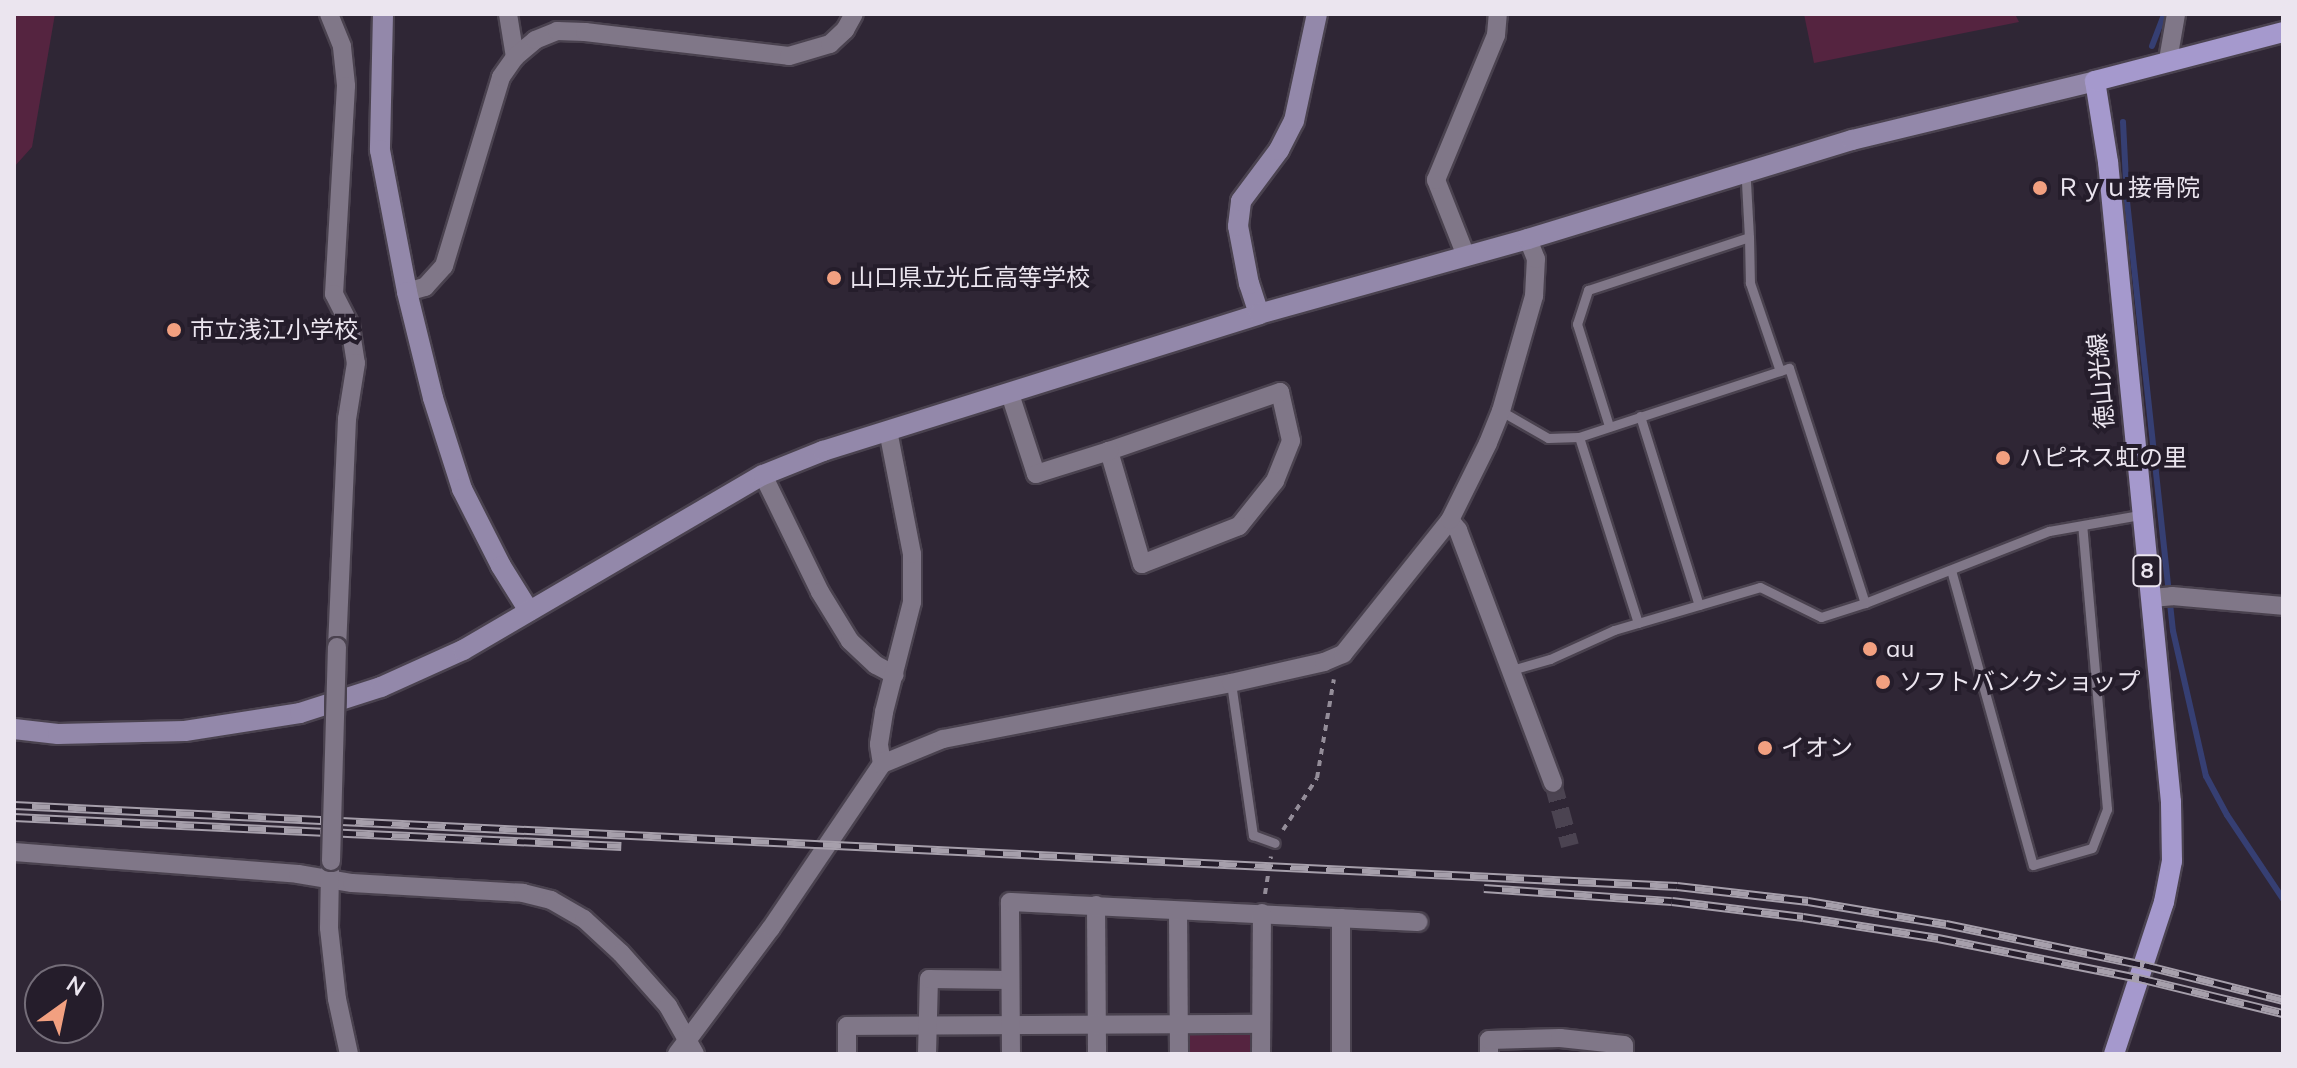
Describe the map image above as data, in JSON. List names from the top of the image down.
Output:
{
  "streets": {
    "main road": ["徳山光線", "8"]
  },
  "places": [
    "Ｒｙｕ接骨院",
    "山口県立光丘高等学校",
    "市立浅江小学校",
    "ハピネス虹の里",
    "au",
    "ソフトバンクショップ",
    "イオン"
  ],
  "north": "top right"
}
